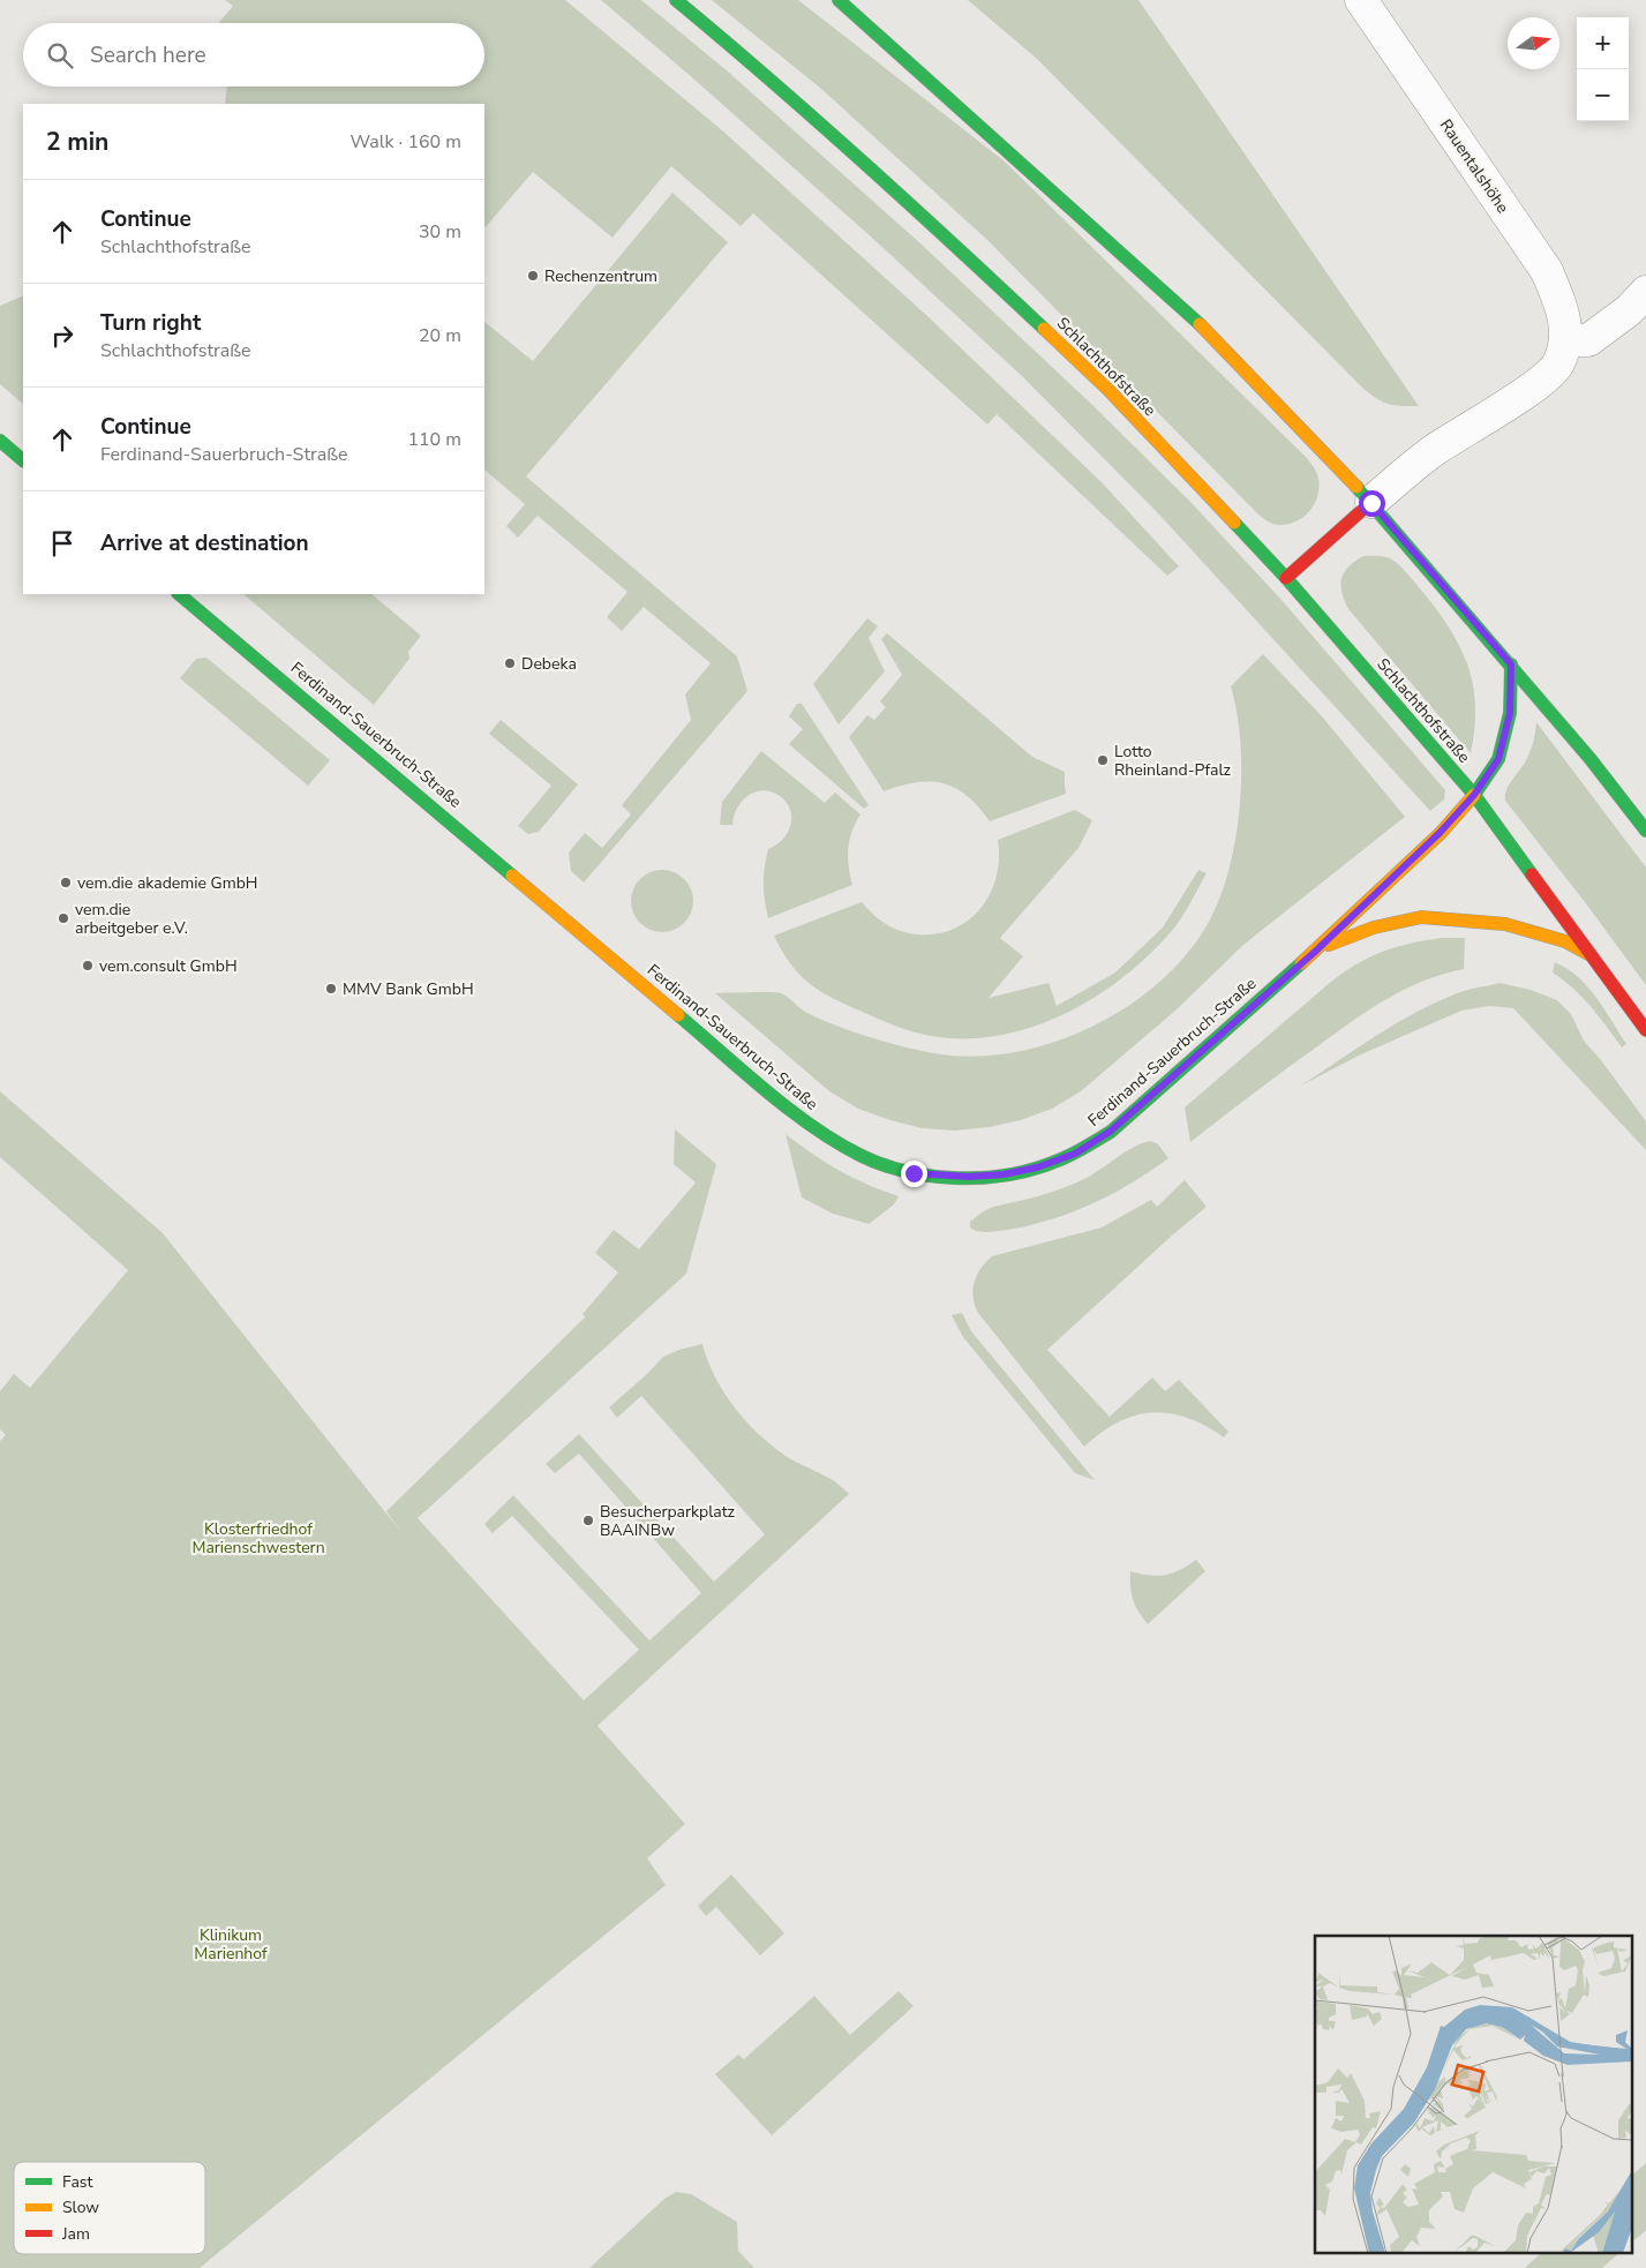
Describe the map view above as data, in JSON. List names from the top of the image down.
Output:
{
  "streets": {
    "main road": ["Schlachthofstraße", "Ferdinand-Sauerbruch-Straße"],
    "street": ["Rauentalshöhe"]
  },
  "crossings": [
    ["Schlachthofstraße", "Ferdinand-Sauerbruch-Straße"]
  ],
  "parks": ["Klosterfriedhof Marienschwestern", "Klinikum Marienhof"],
  "places": [
    "Rechenzentrum",
    "Debeka",
    "Lotto Rheinland-Pfalz",
    "vem.die akademie GmbH",
    "vem.die arbeitgeber e.V.",
    "vem.consult GmbH",
    "MMV Bank GmbH",
    "Besucherparkplatz BAAINBw"
  ],
  "legend": ["Fast", "Slow", "Jam"],
  "north": "right",
  "page": {
    "map_buttons": ["+", "−"],
    "search": "Search here",
    "heading": ["2 min", "Walk · 160 m"],
    "list": [
      ["Continue", "Schlachthofstraße", "30 m"],
      ["Turn right", "Schlachthofstraße", "20 m"],
      ["Continue", "Ferdinand-Sauerbruch-Straße", "110 m"],
      "Arrive at destination"
    ]
  }
}
